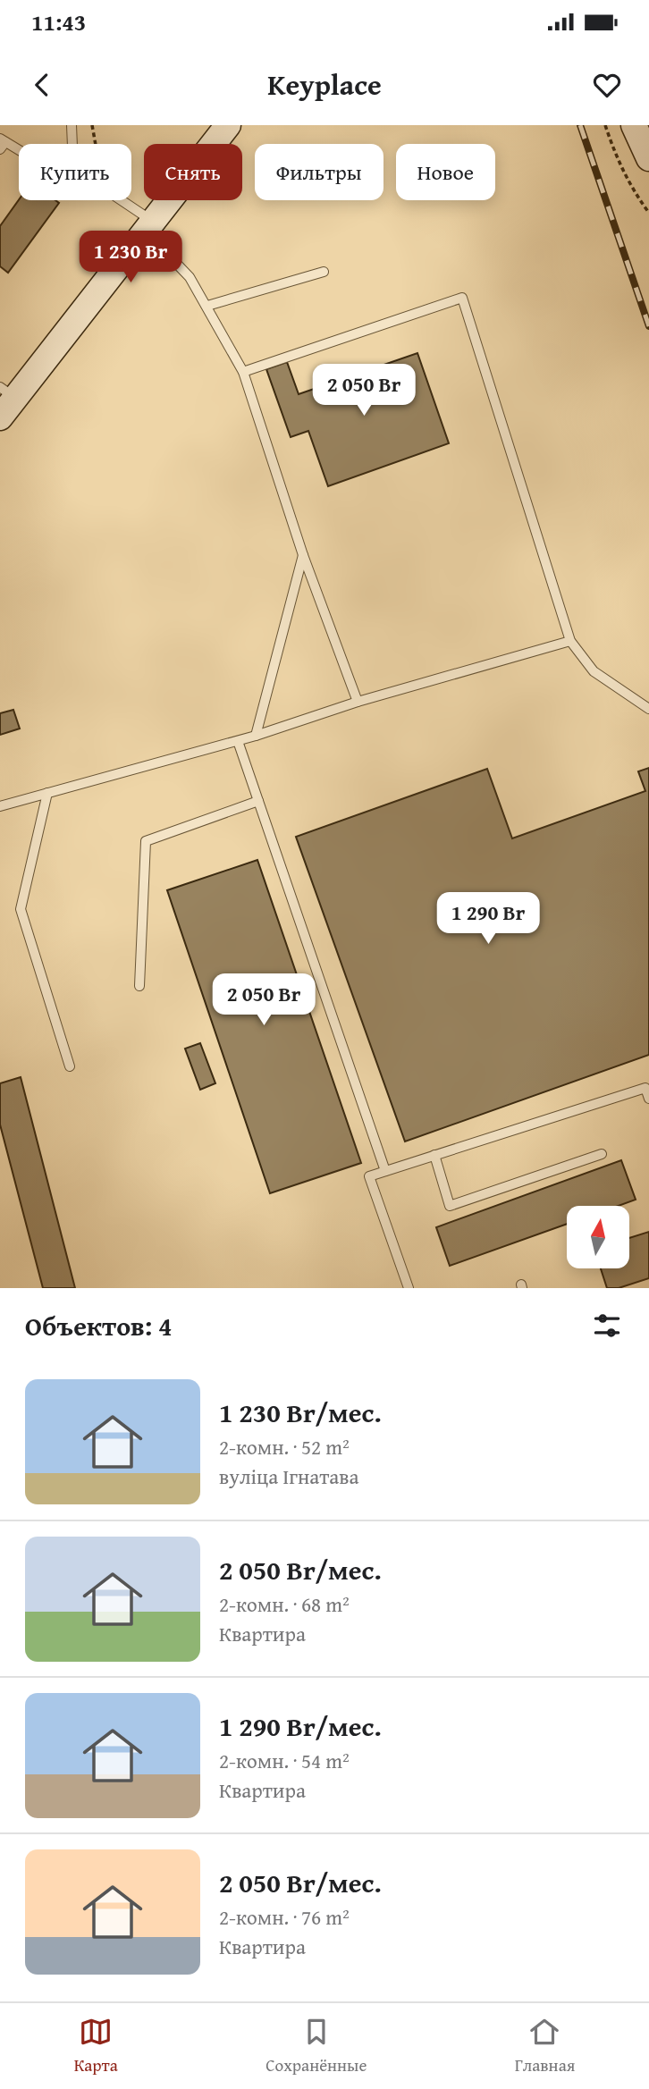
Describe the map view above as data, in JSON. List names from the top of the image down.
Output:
{
  "north": "top",
  "page": {
    "status": "11:43",
    "header": "Keyplace",
    "chip": [
      "Купить",
      "Снять",
      "Фильтры",
      "Новое"
    ],
    "price": [
      "1 230 Br",
      "2 050 Br",
      "1 290 Br",
      "2 050 Br"
    ],
    "heading": "Объектов: 4",
    "list": [
      {
        "name": "1 230 Br/мес.",
        "note": "2-комн. · 52 m² · вуліца Ігнатава"
      },
      {
        "name": "2 050 Br/мес.",
        "note": "2-комн. · 68 m² · Квартира"
      },
      {
        "name": "1 290 Br/мес.",
        "note": "2-комн. · 54 m² · Квартира"
      },
      {
        "name": "2 050 Br/мес.",
        "note": "2-комн. · 76 m² · Квартира"
      }
    ],
    "tabs": ["Карта", "Сохранённые", "Главная"]
  }
}
